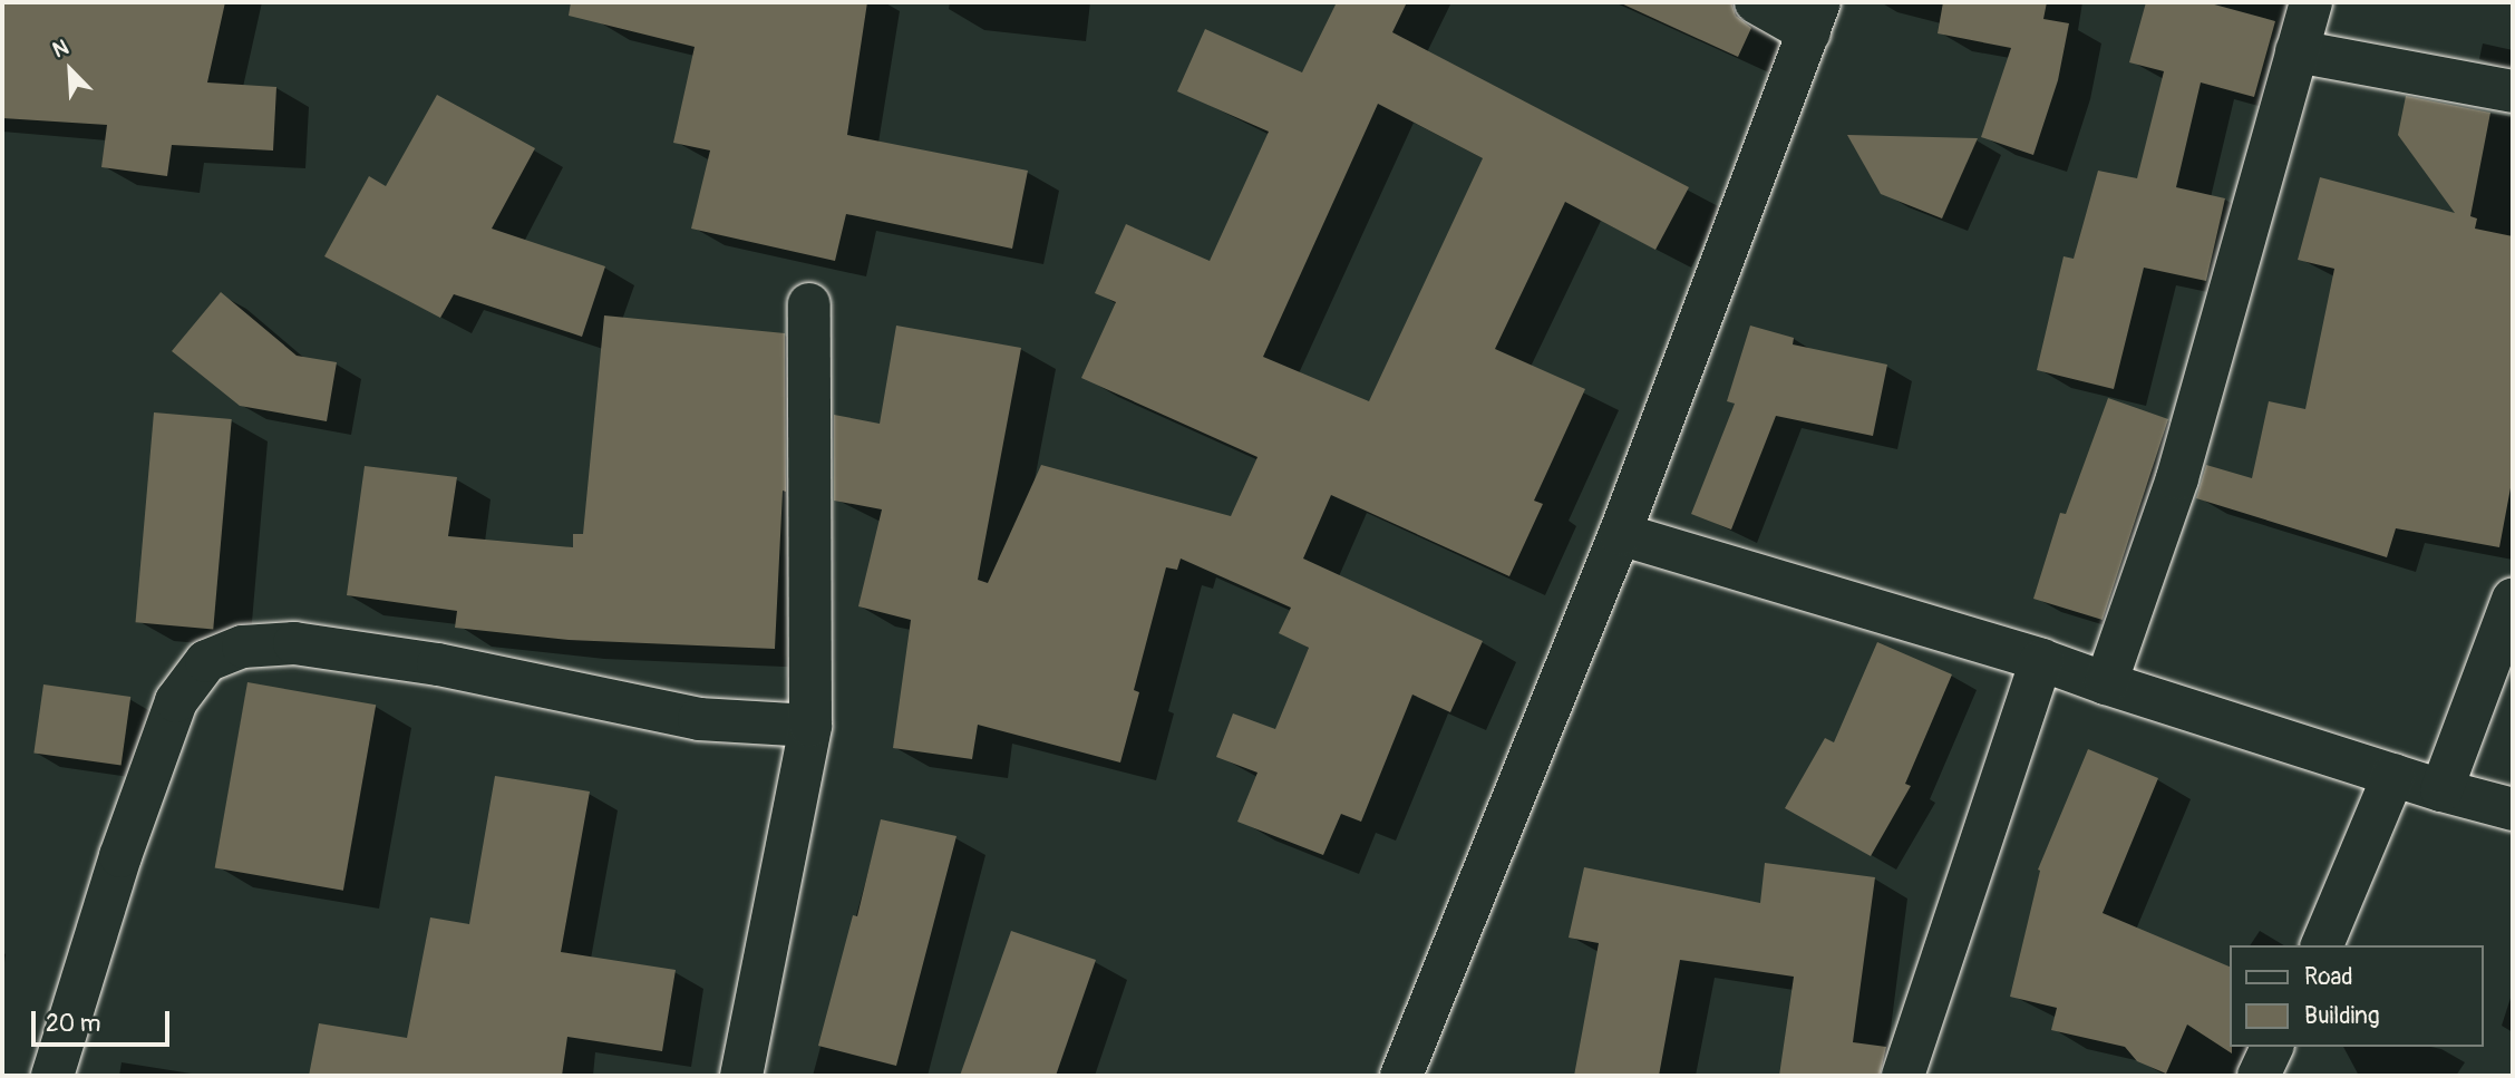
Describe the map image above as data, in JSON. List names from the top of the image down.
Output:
{
  "legend": ["Road", "Building"],
  "scale_bar": "20 m",
  "north": "top left"
}
